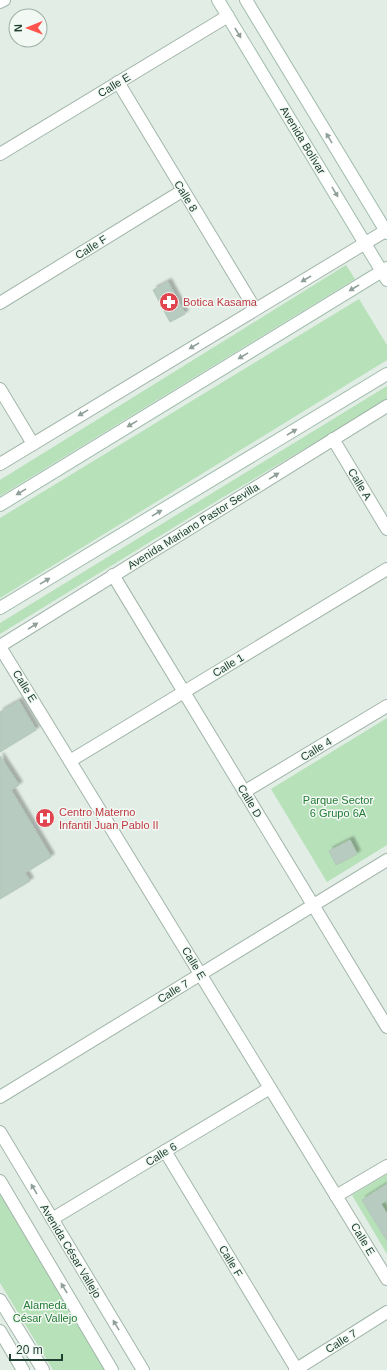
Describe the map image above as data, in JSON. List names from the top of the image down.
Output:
{
  "streets": {
    "street": [
      "Calle E",
      "Avenida Bolívar",
      "Calle 8",
      "Calle F",
      "Calle A",
      "Avenida Mariano Pastor Sevilla",
      "Calle 1",
      "Calle 4",
      "Calle D",
      "Calle 7",
      "Calle 6",
      "Avenida César Vallejo"
    ]
  },
  "crossings": [
    ["Calle E", "Avenida Bolívar"],
    ["Calle E", "Calle 8"],
    ["Calle E", "Avenida Mariano Pastor Sevilla"],
    ["Calle E", "Calle 1"],
    ["Calle E", "Calle 7"],
    ["Calle E", "Calle 6"],
    ["Calle 8", "Calle F"],
    ["Calle F", "Calle 7"],
    ["Calle F", "Calle 6"],
    ["Calle A", "Avenida Mariano Pastor Sevilla"],
    ["Avenida Mariano Pastor Sevilla", "Calle D"],
    ["Calle 1", "Calle D"],
    ["Calle 4", "Calle D"],
    ["Calle D", "Calle 7"],
    ["Calle 6", "Avenida César Vallejo"]
  ],
  "parks": ["Parque Sector 6 Grupo 6A", "Alameda César Vallejo"],
  "places": {
    "pharmacy": ["Botica Kasama"],
    "hospital": ["Centro Materno Infantil Juan Pablo II"]
  },
  "scale_bar": "20 m",
  "north": "left"
}
